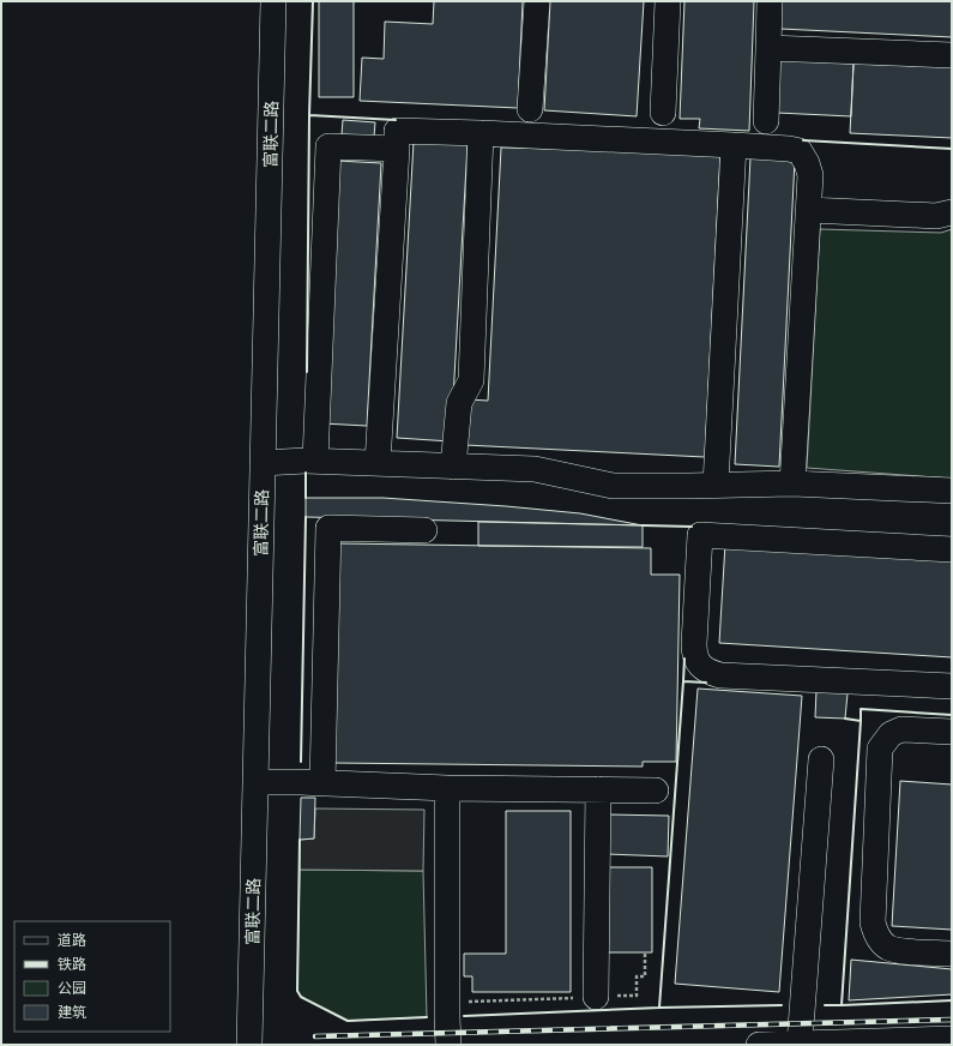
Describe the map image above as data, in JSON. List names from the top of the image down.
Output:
{
  "streets": {
    "street": ["富联二路"]
  },
  "legend": [
    "道路",
    "铁路",
    "公园",
    "建筑"
  ]
}
